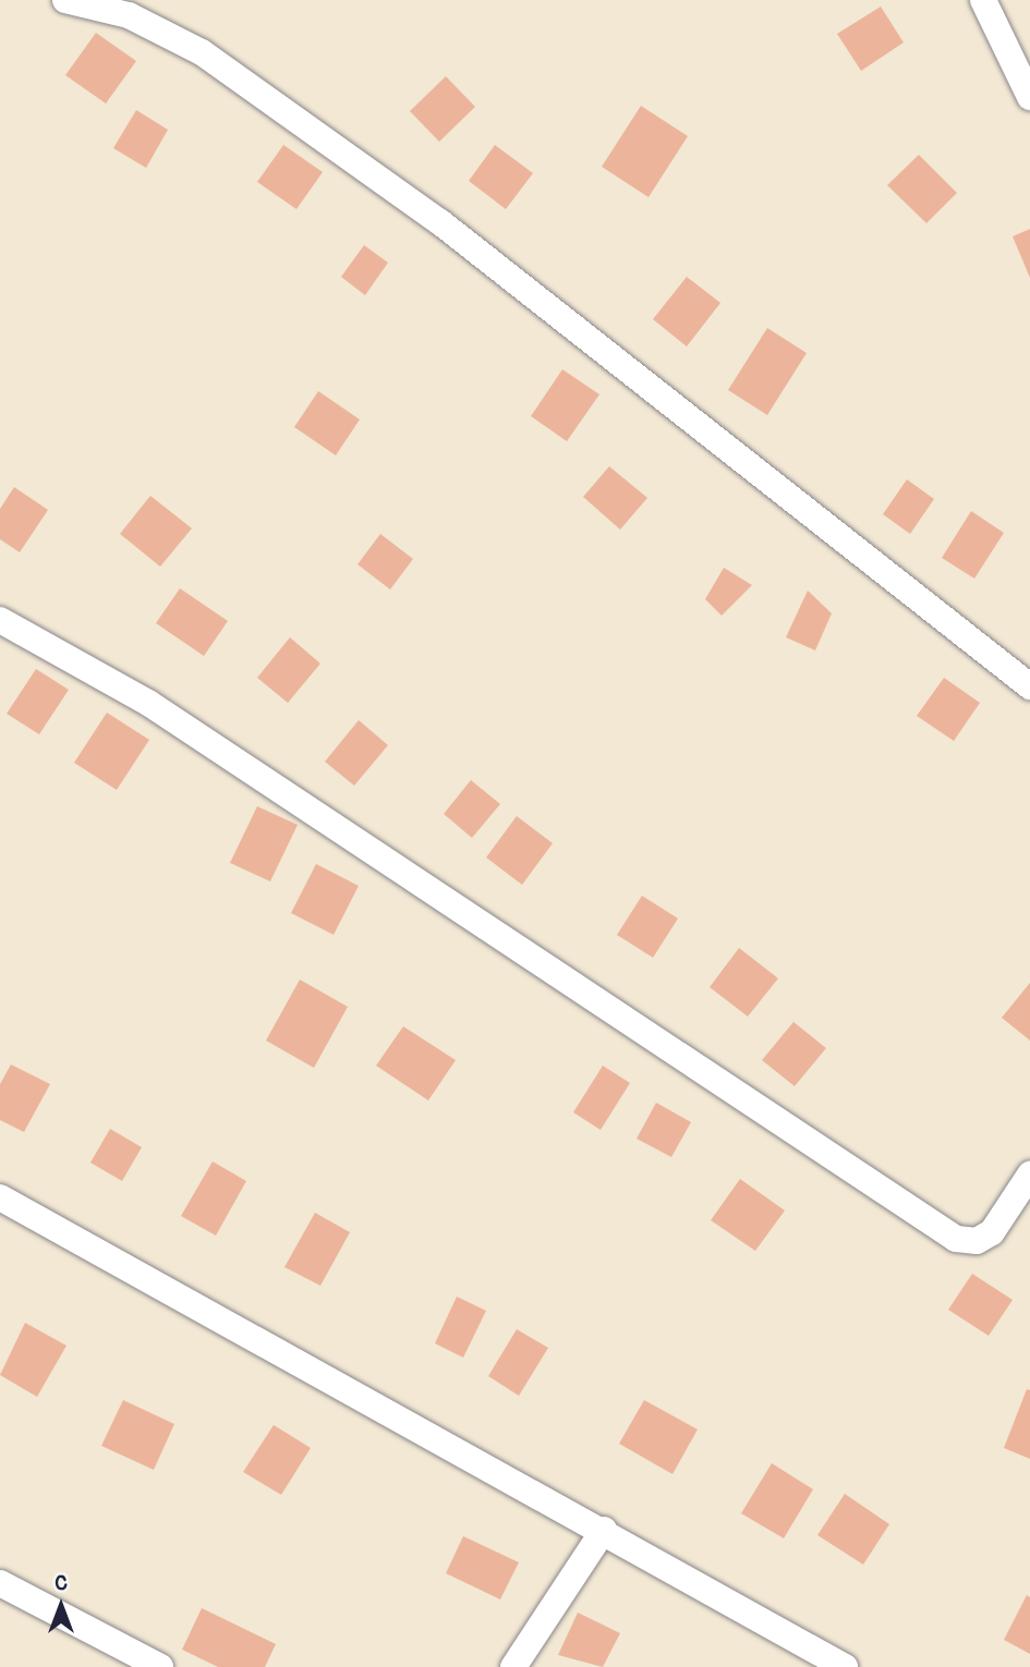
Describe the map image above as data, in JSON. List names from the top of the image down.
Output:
{
  "north": "top"
}
